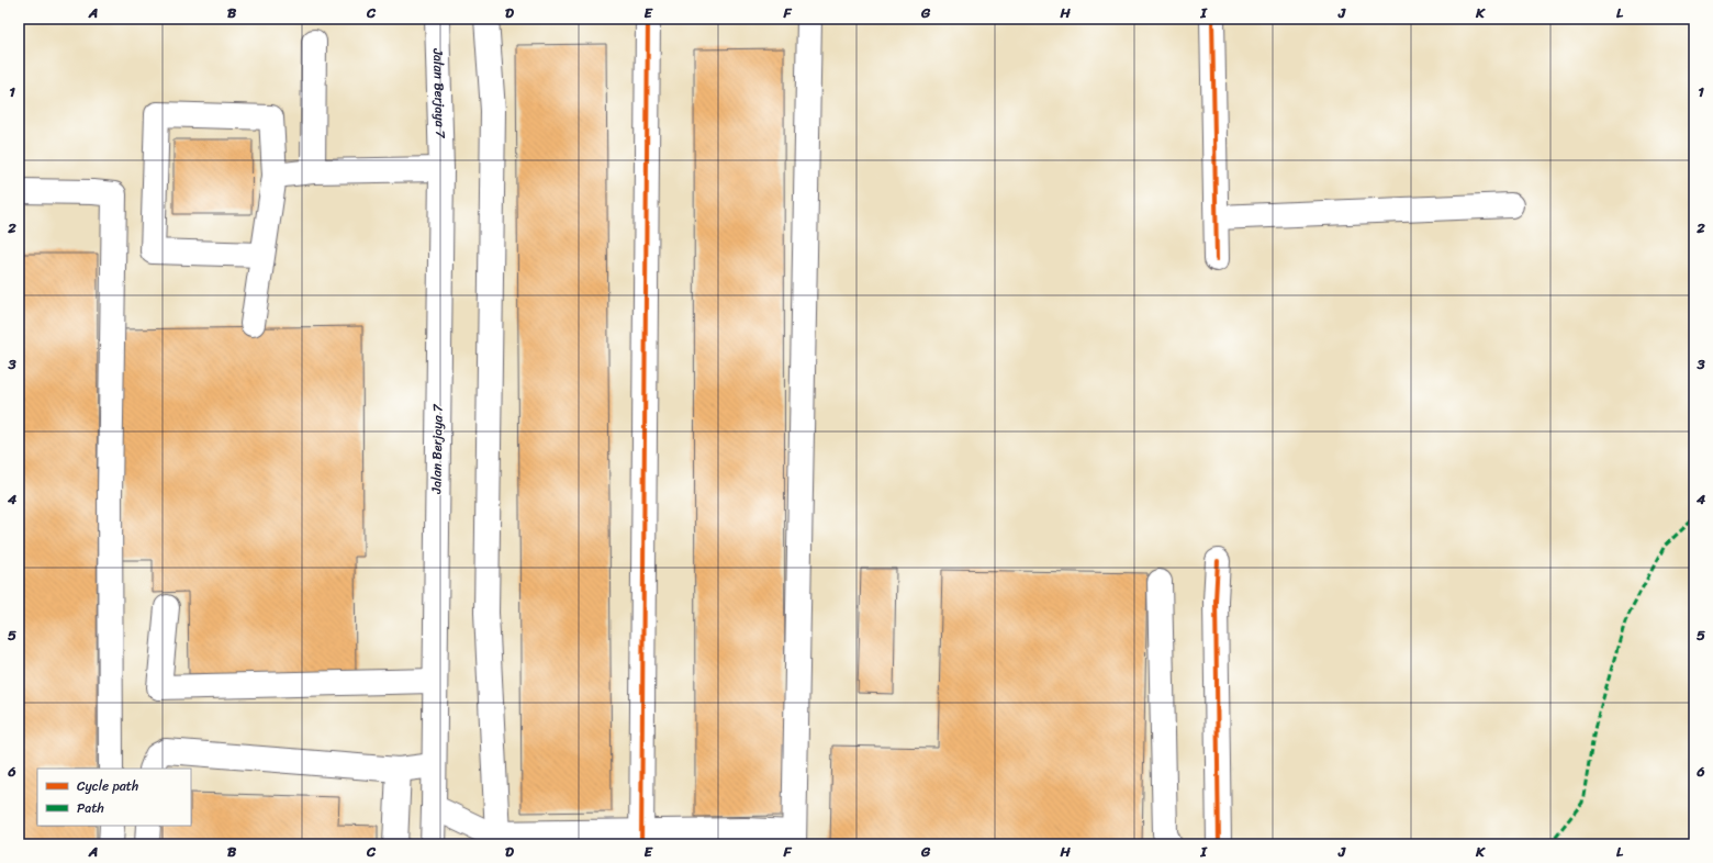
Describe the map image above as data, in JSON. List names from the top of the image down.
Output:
{
  "streets": {
    "street": ["Jalan Berjaya 7"]
  },
  "legend": ["Cycle path", "Path"],
  "grid": {
    "columns": [
      "A",
      "B",
      "C",
      "D",
      "E",
      "F",
      "G",
      "H",
      "I",
      "J",
      "K",
      "L"
    ],
    "rows": [
      "1",
      "2",
      "3",
      "4",
      "5",
      "6"
    ]
  }
}
